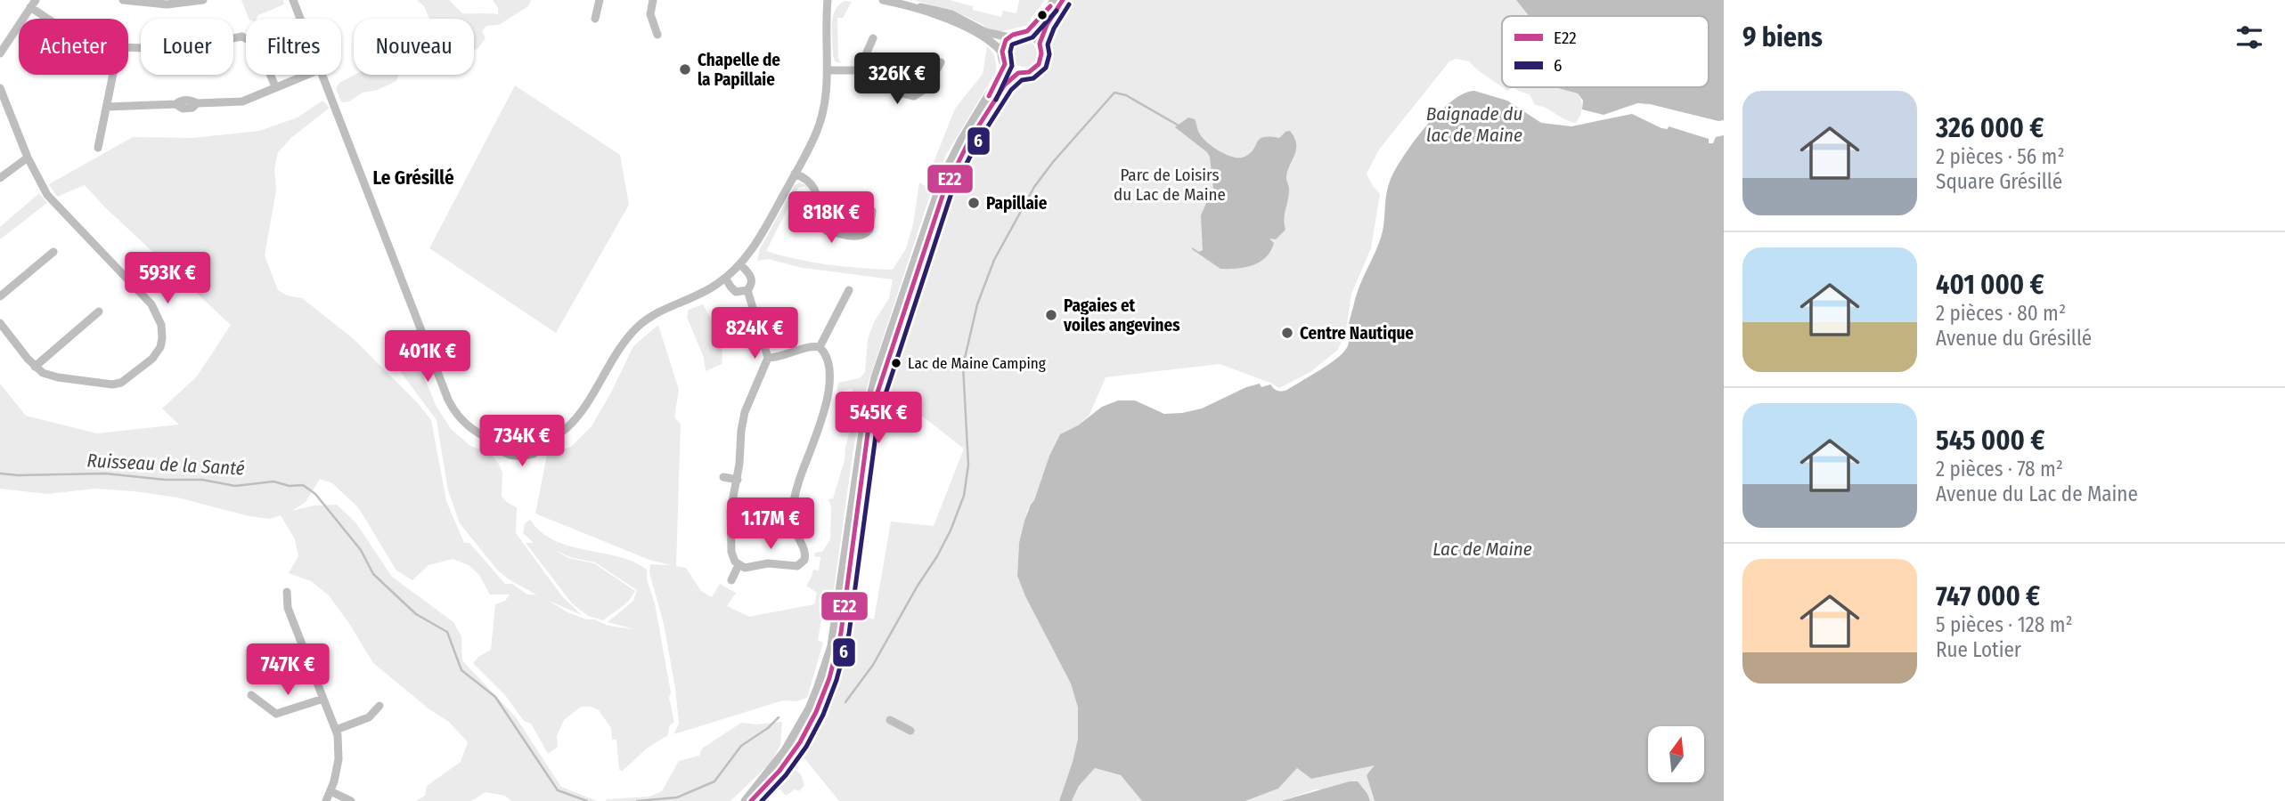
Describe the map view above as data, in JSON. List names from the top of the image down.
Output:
{
  "districts": ["Le Grésillé"],
  "water": ["Baignade du lac de Maine", "Ruisseau de la Santé", "Lac de Maine"],
  "parks": ["Parc de Loisirs du Lac de Maine"],
  "places": [
    "Chapelle de la Papillaie",
    "Papillaie",
    "Pagaies et voiles angevines",
    "Centre Nautique",
    "Lac de Maine Camping"
  ],
  "lines": ["transit line E22", "transit line 6"],
  "legend": ["E22", "6"],
  "north": "top",
  "page": {
    "heading": "9 biens",
    "chip": [
      "Acheter",
      "Louer",
      "Filtres",
      "Nouveau"
    ],
    "price": [
      "326K €",
      "818K €",
      "593K €",
      "824K €",
      "401K €",
      "545K €",
      "734K €",
      "1.17M €",
      "747K €"
    ],
    "list": [
      {
        "name": "326 000 €",
        "note": "2 pièces · 56 m² · Square Grésillé"
      },
      {
        "name": "401 000 €",
        "note": "2 pièces · 80 m² · Avenue du Grésillé"
      },
      {
        "name": "545 000 €",
        "note": "2 pièces · 78 m² · Avenue du Lac de Maine"
      },
      {
        "name": "747 000 €",
        "note": "5 pièces · 128 m² · Rue Lotier"
      }
    ]
  }
}
